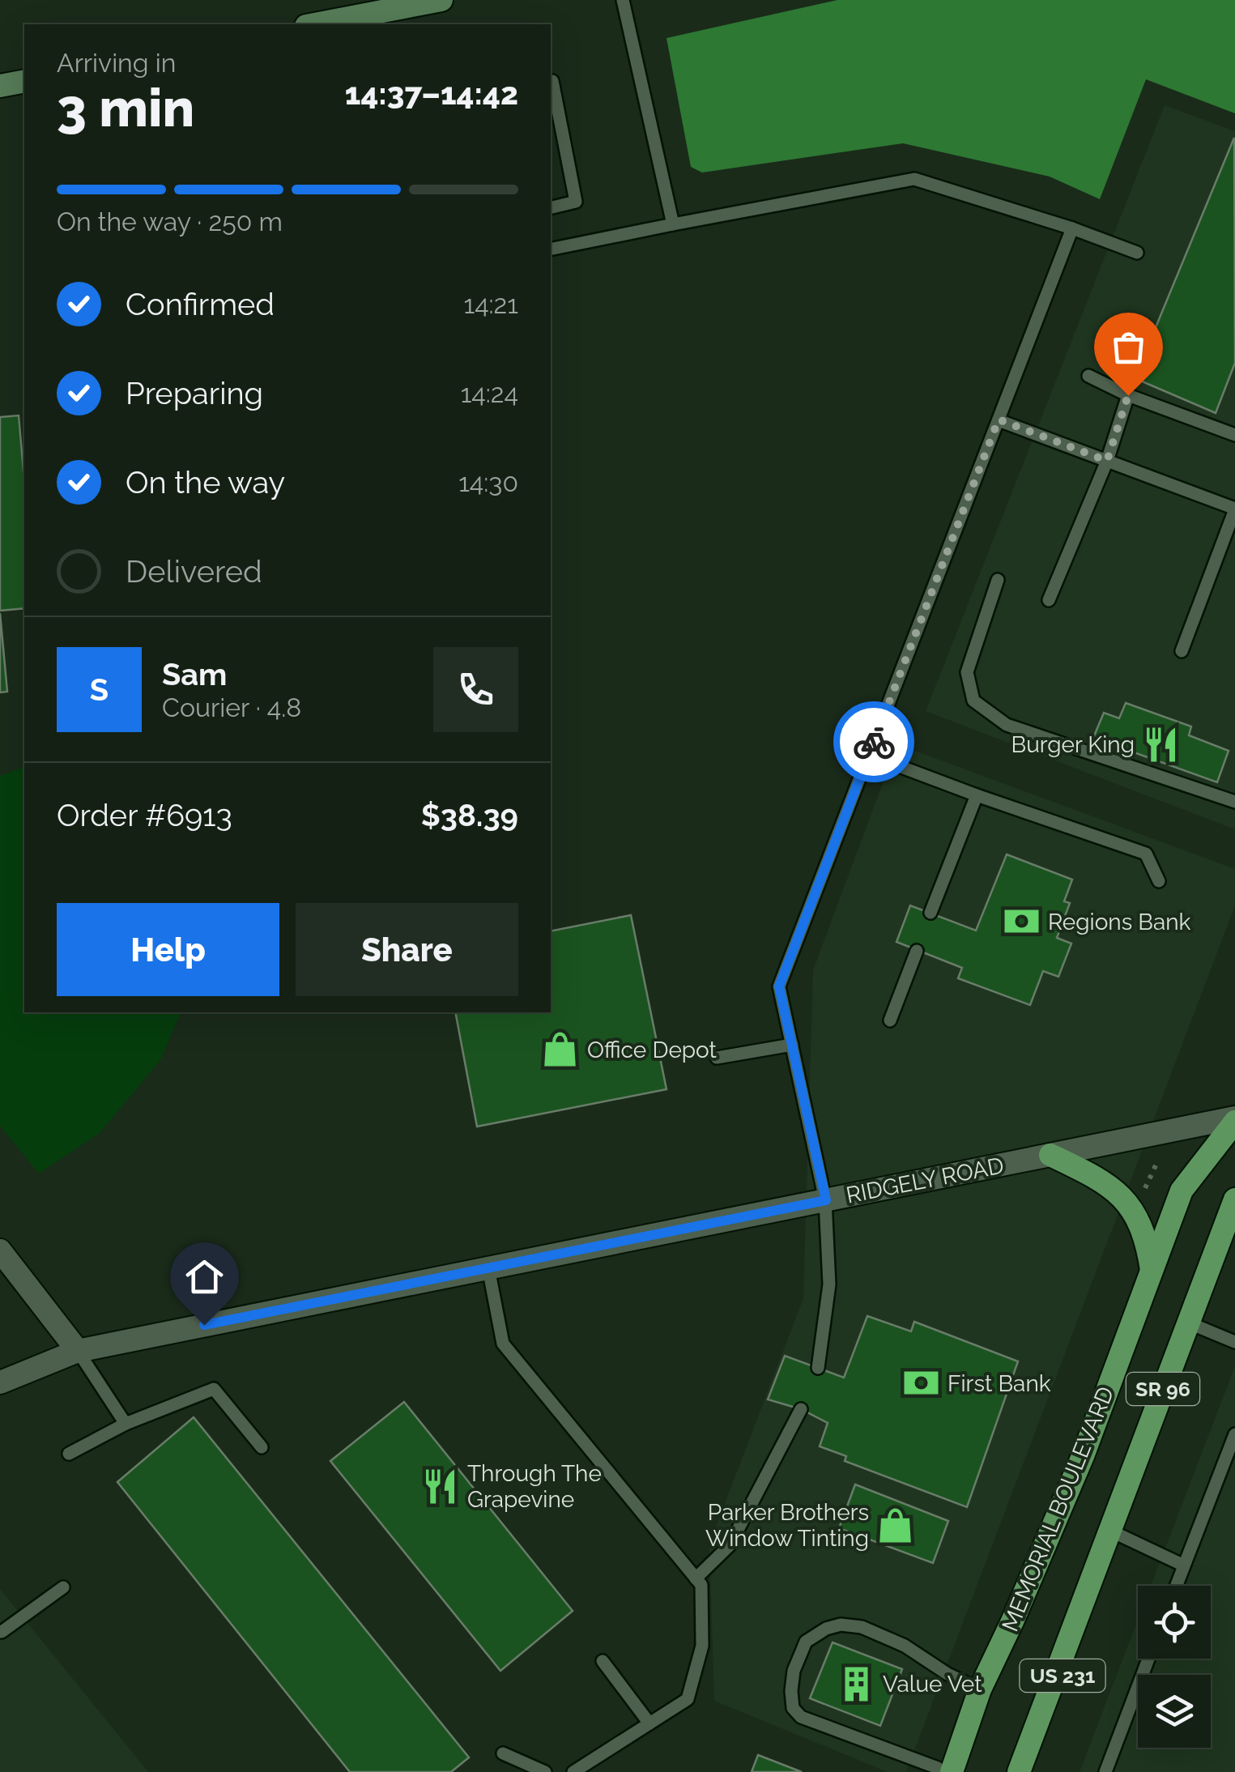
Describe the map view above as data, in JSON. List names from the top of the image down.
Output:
{
  "streets": {
    "main road": ["SR 96", "MEMORIAL BOULEVARD", "US 231"],
    "street": ["RIDGELY ROAD"]
  },
  "crossings": [
    ["RIDGELY ROAD", "MEMORIAL BOULEVARD"],
    ["SR 96", "US 231"]
  ],
  "places": {
    "restaurant": ["Burger King", "Through The Grapevine"],
    "bank": ["Regions Bank", "First Bank"],
    "shop": ["Office Depot", "Parker Brothers Window Tinting"],
    "building": ["Value Vet"]
  },
  "page": {
    "heading": ["3 min", "Arriving in", "14:37–14:42"],
    "panel": [
      "Sam",
      "Courier · 4.8",
      "Order #6913",
      "$38.39"
    ],
    "bar": "On the way · 250 m",
    "list": [
      ["Confirmed", "14:21"],
      ["Preparing", "14:24"],
      ["On the way", "14:30"],
      "Delivered"
    ],
    "round": "S",
    "buttons": ["Help", "Share"]
  }
}
